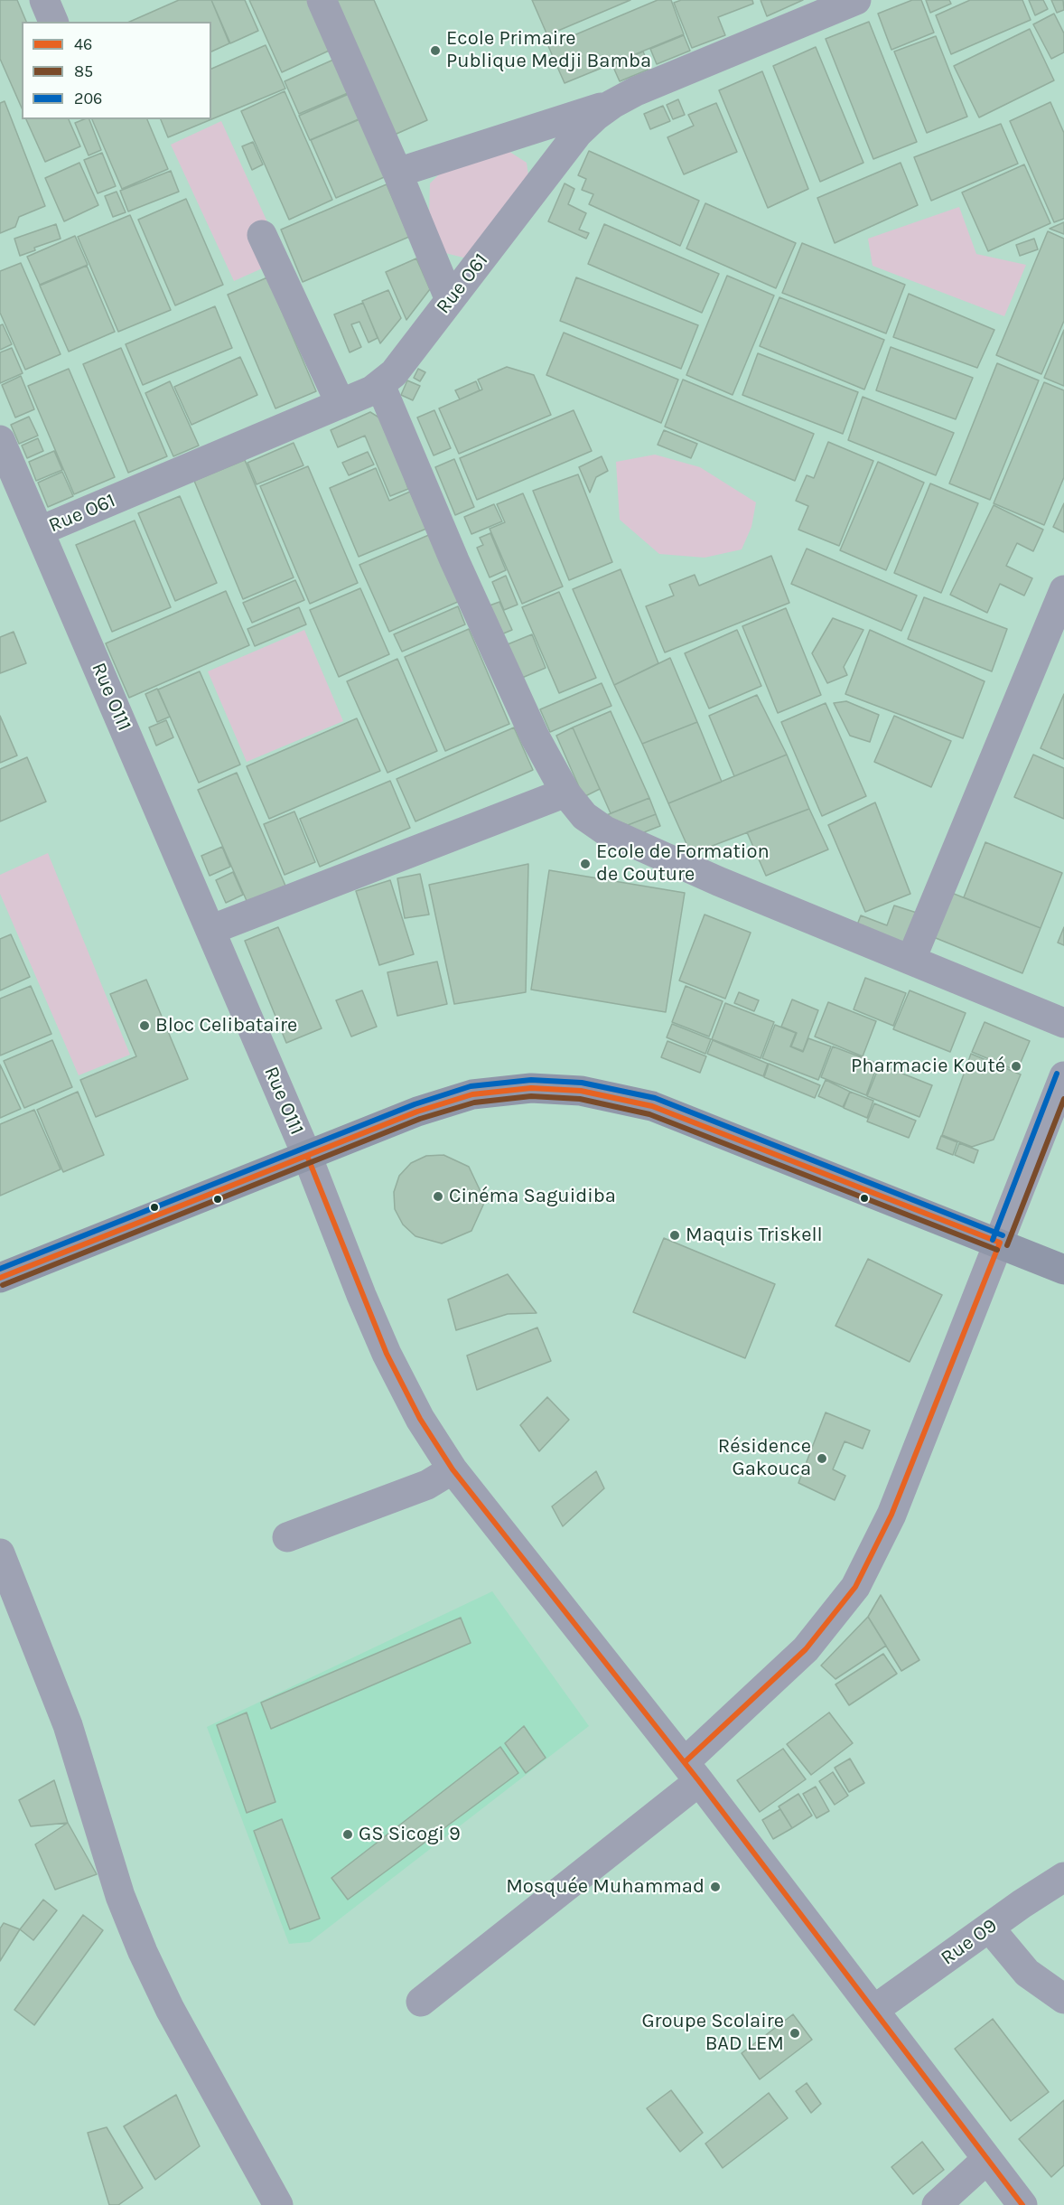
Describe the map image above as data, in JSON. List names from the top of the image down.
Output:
{
  "streets": {
    "street": ["Rue O61", "Rue O111", "Rue O9"]
  },
  "crossings": [
    ["Rue O61", "Rue O111"],
    ["Rue O111", "Rue O9"]
  ],
  "places": [
    "Ecole Primaire Publique Medji Bamba",
    "Ecole de Formation de Couture",
    "Bloc Celibataire",
    "Pharmacie Kouté",
    "Cinéma Saguidiba",
    "Maquis Triskell",
    "Résidence Gakouca",
    "GS Sicogi 9",
    "Mosquée Muhammad",
    "Groupe Scolaire BAD LEM"
  ],
  "lines": ["transit line 206", "transit line 46", "transit line 85"],
  "legend": ["46", "85", "206"]
}
